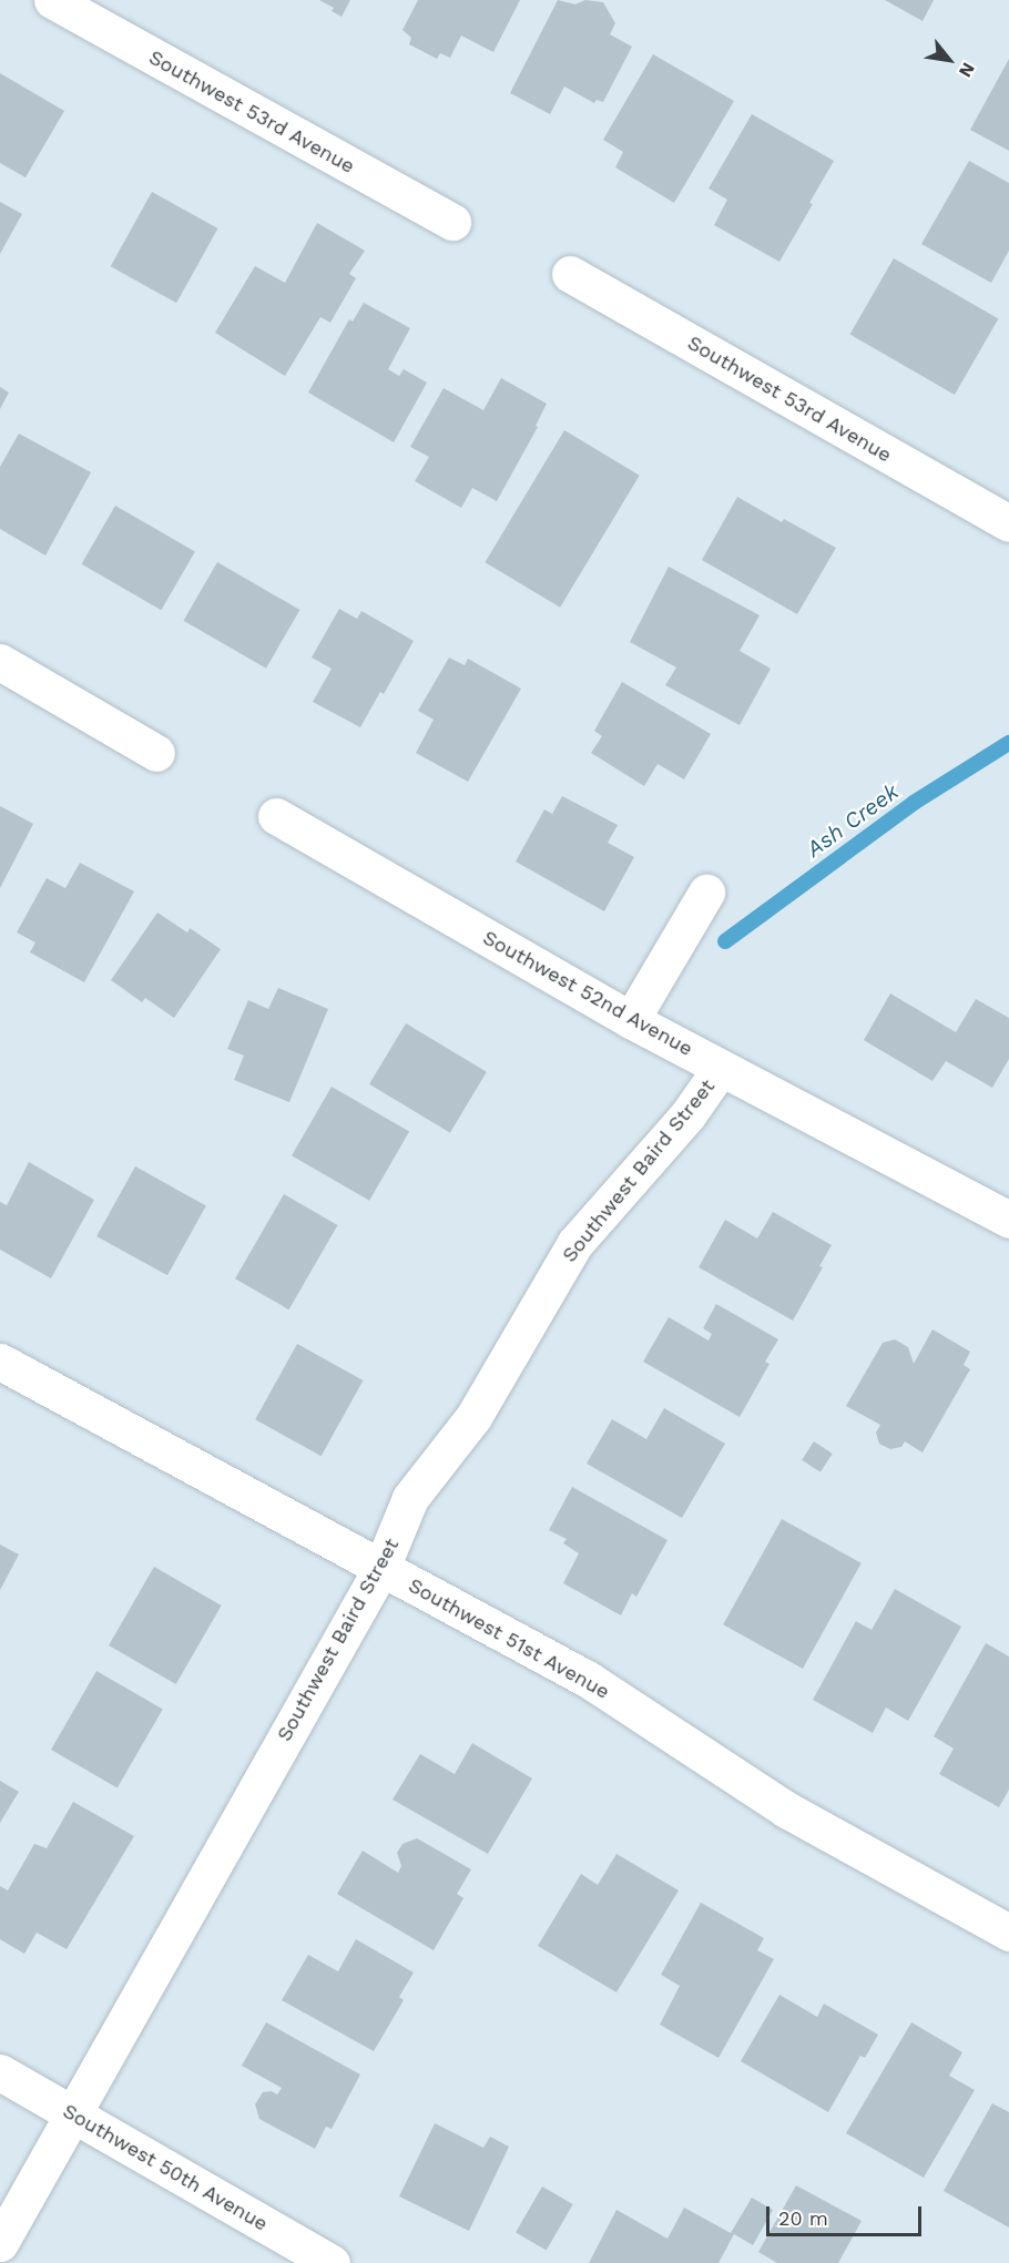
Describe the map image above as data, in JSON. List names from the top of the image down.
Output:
{
  "streets": {
    "street": [
      "Southwest 53rd Avenue",
      "Southwest 52nd Avenue",
      "Southwest Baird Street",
      "Southwest 51st Avenue",
      "Southwest 50th Avenue"
    ]
  },
  "crossings": [
    ["Southwest 52nd Avenue", "Southwest Baird Street"],
    ["Southwest Baird Street", "Southwest 51st Avenue"],
    ["Southwest Baird Street", "Southwest 50th Avenue"]
  ],
  "water": ["Ash Creek"],
  "scale_bar": "20 m",
  "north": "bottom right"
}
